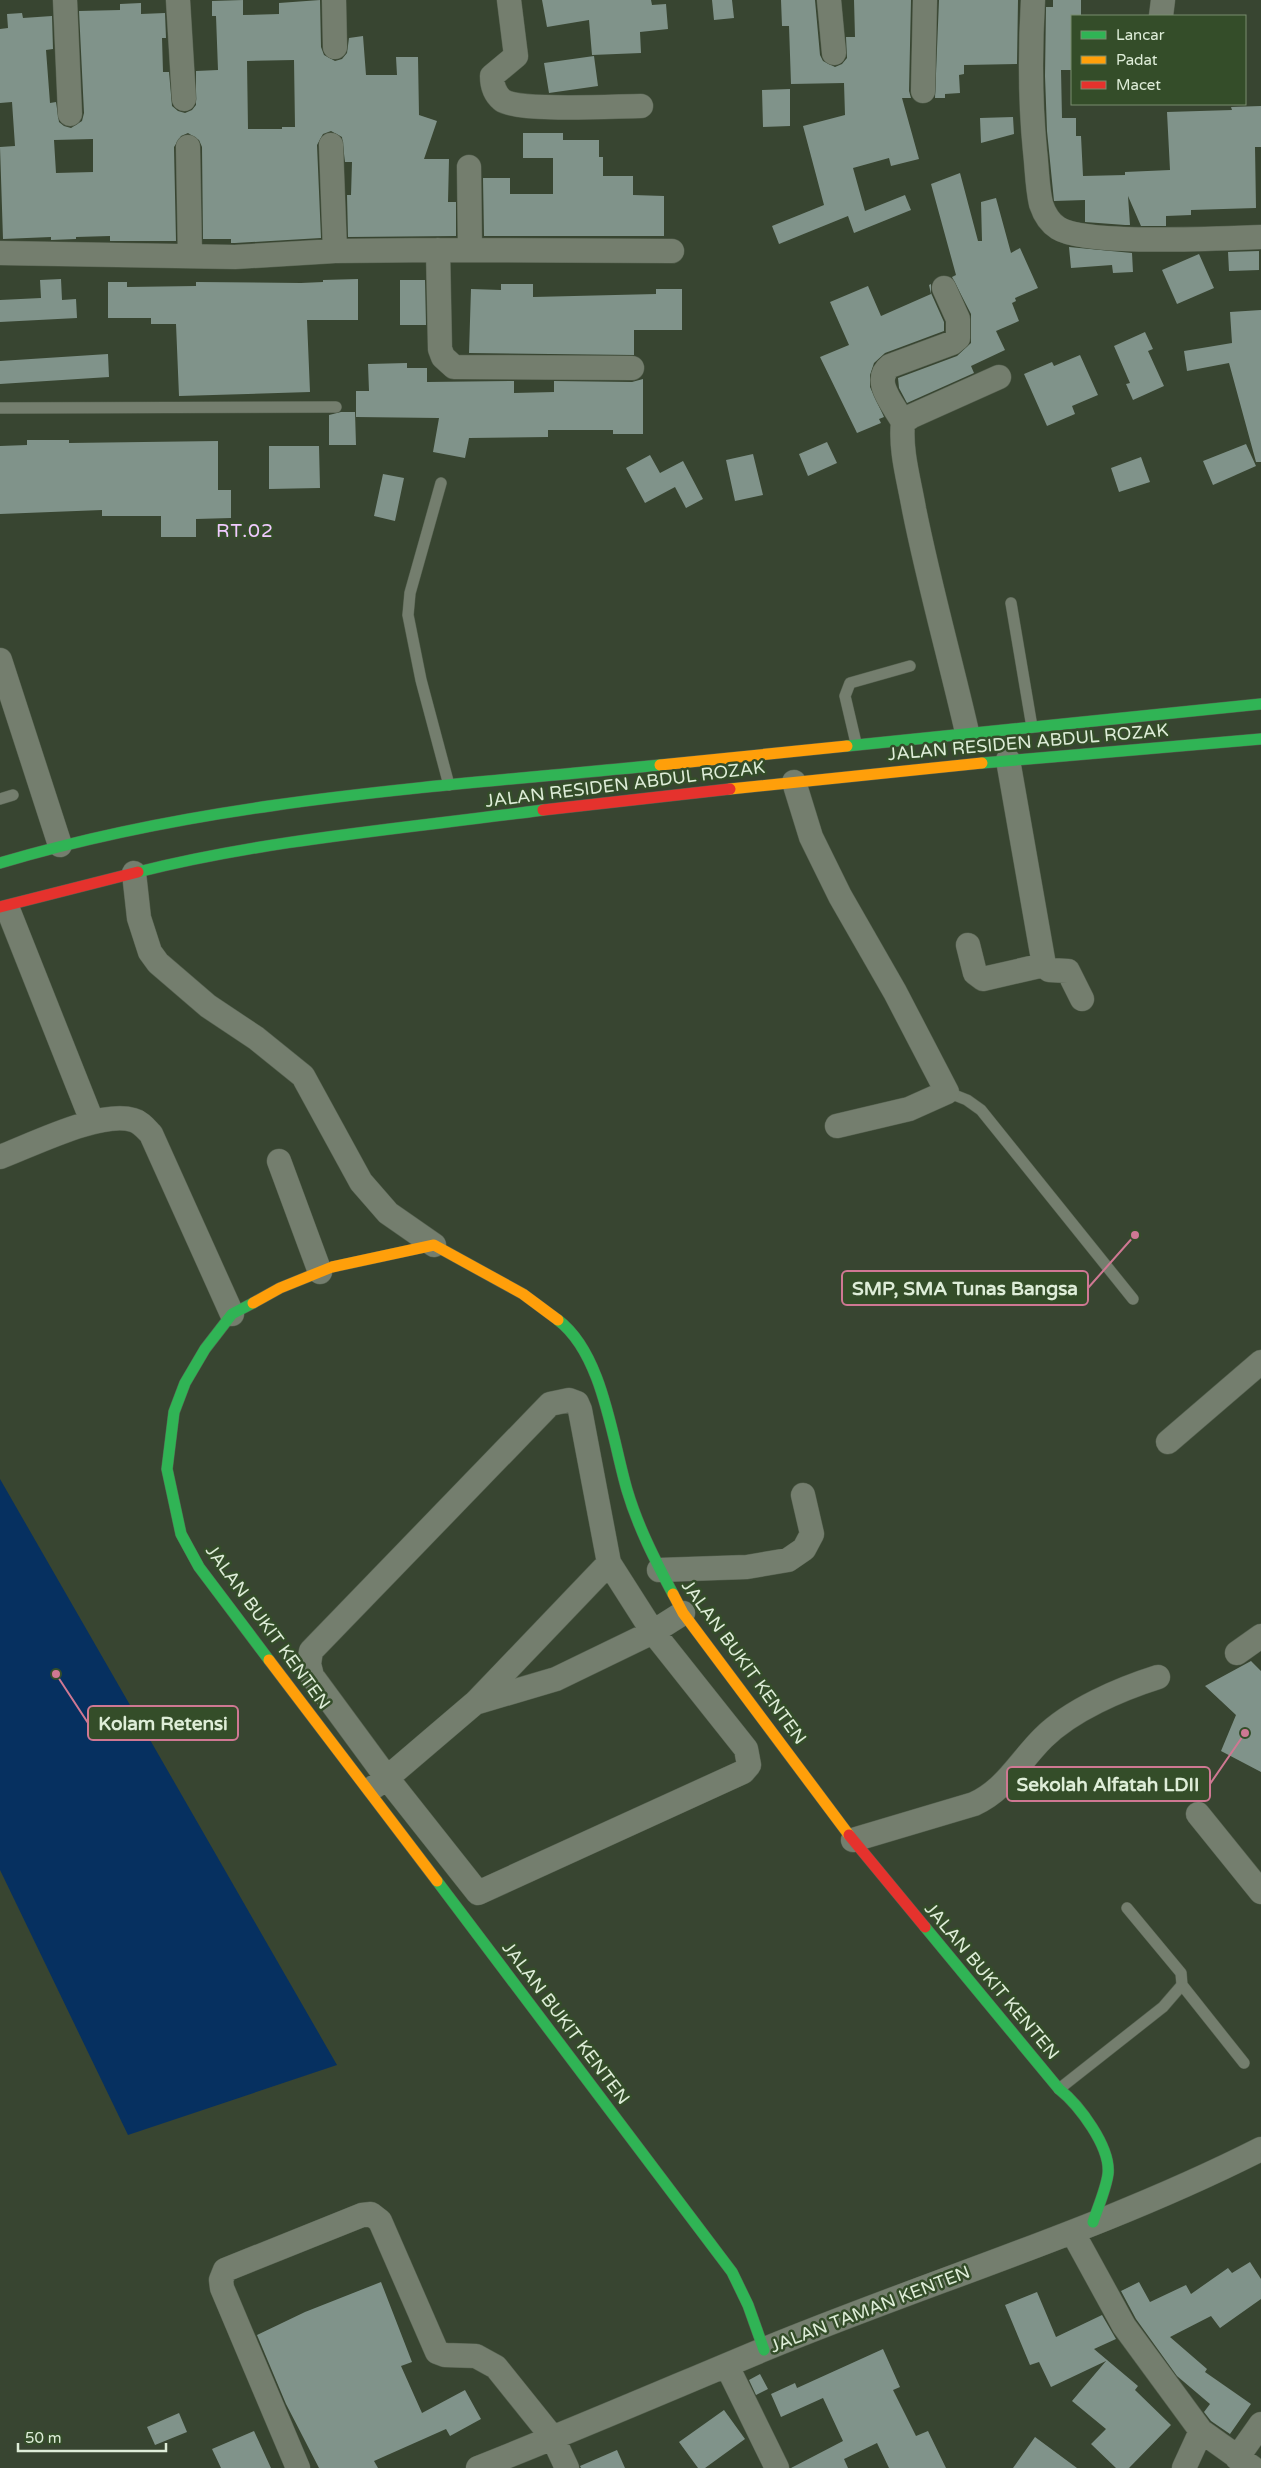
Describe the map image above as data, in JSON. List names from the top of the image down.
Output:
{
  "streets": {
    "main road": ["JALAN RESIDEN ABDUL ROZAK", "JALAN BUKIT KENTEN"],
    "street": ["JALAN TAMAN KENTEN"]
  },
  "crossings": [
    ["JALAN BUKIT KENTEN", "JALAN TAMAN KENTEN"]
  ],
  "districts": ["RT.02"],
  "places": ["SMP, SMA Tunas Bangsa", "Kolam Retensi", "Sekolah Alfatah LDII"],
  "legend": ["Lancar", "Padat", "Macet"],
  "scale_bar": "50 m"
}
